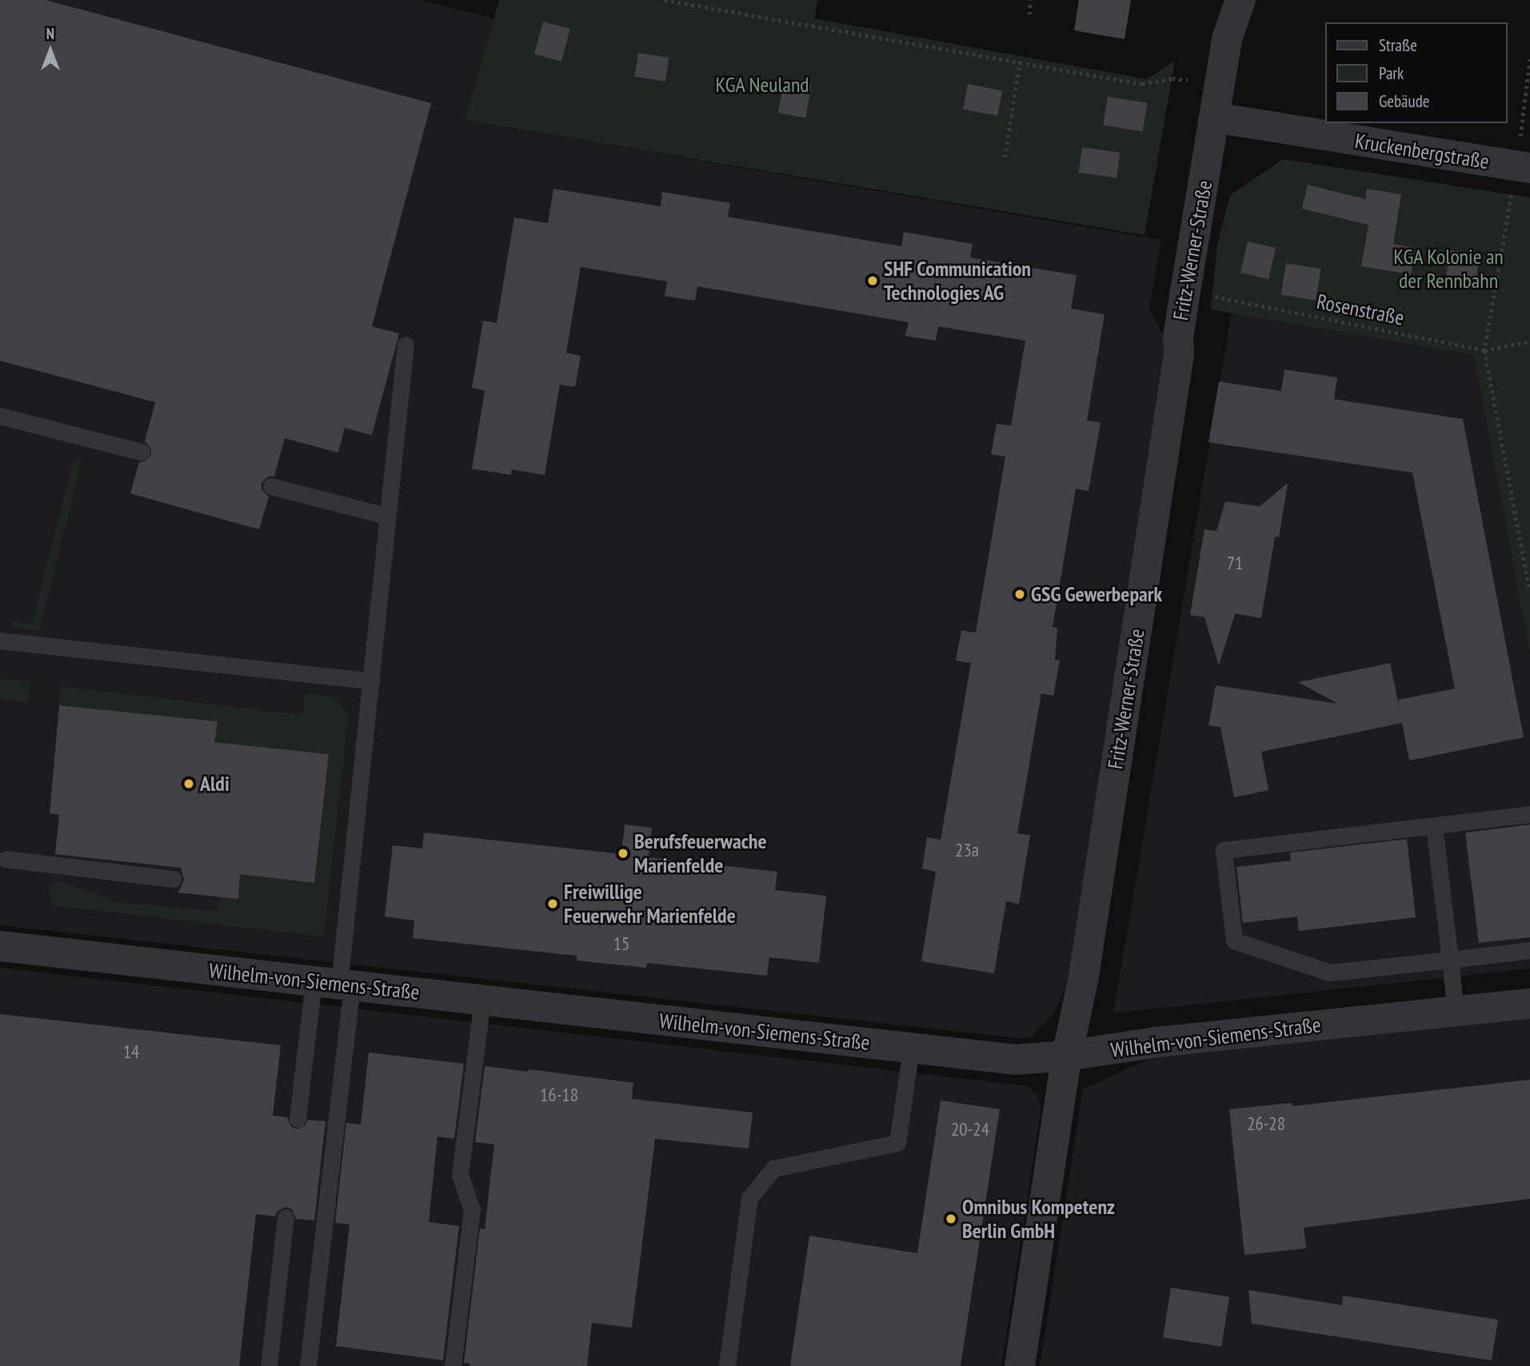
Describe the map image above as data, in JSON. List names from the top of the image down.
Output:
{
  "streets": {
    "street": ["Kruckenbergstraße", "Fritz-Werner-Straße", "Wilhelm-von-Siemens-Straße"],
    "path": ["Rosenstraße"]
  },
  "crossings": [
    ["Kruckenbergstraße", "Fritz-Werner-Straße"],
    ["Fritz-Werner-Straße", "Rosenstraße"],
    ["Fritz-Werner-Straße", "Wilhelm-von-Siemens-Straße"]
  ],
  "parks": ["KGA Neuland", "KGA Kolonie an der Rennbahn"],
  "places": [
    "SHF Communication Technologies AG",
    "GSG Gewerbepark",
    "Aldi",
    "Berufsfeuerwache Marienfelde",
    "Freiwillige Feuerwehr Marienfelde",
    "Omnibus Kompetenz Berlin GmbH"
  ],
  "house_numbers": [
    "71",
    "23a",
    "15",
    "14",
    "16-18",
    "26-28",
    "20-24"
  ],
  "legend": ["Straße", "Park", "Gebäude"],
  "north": "top"
}
